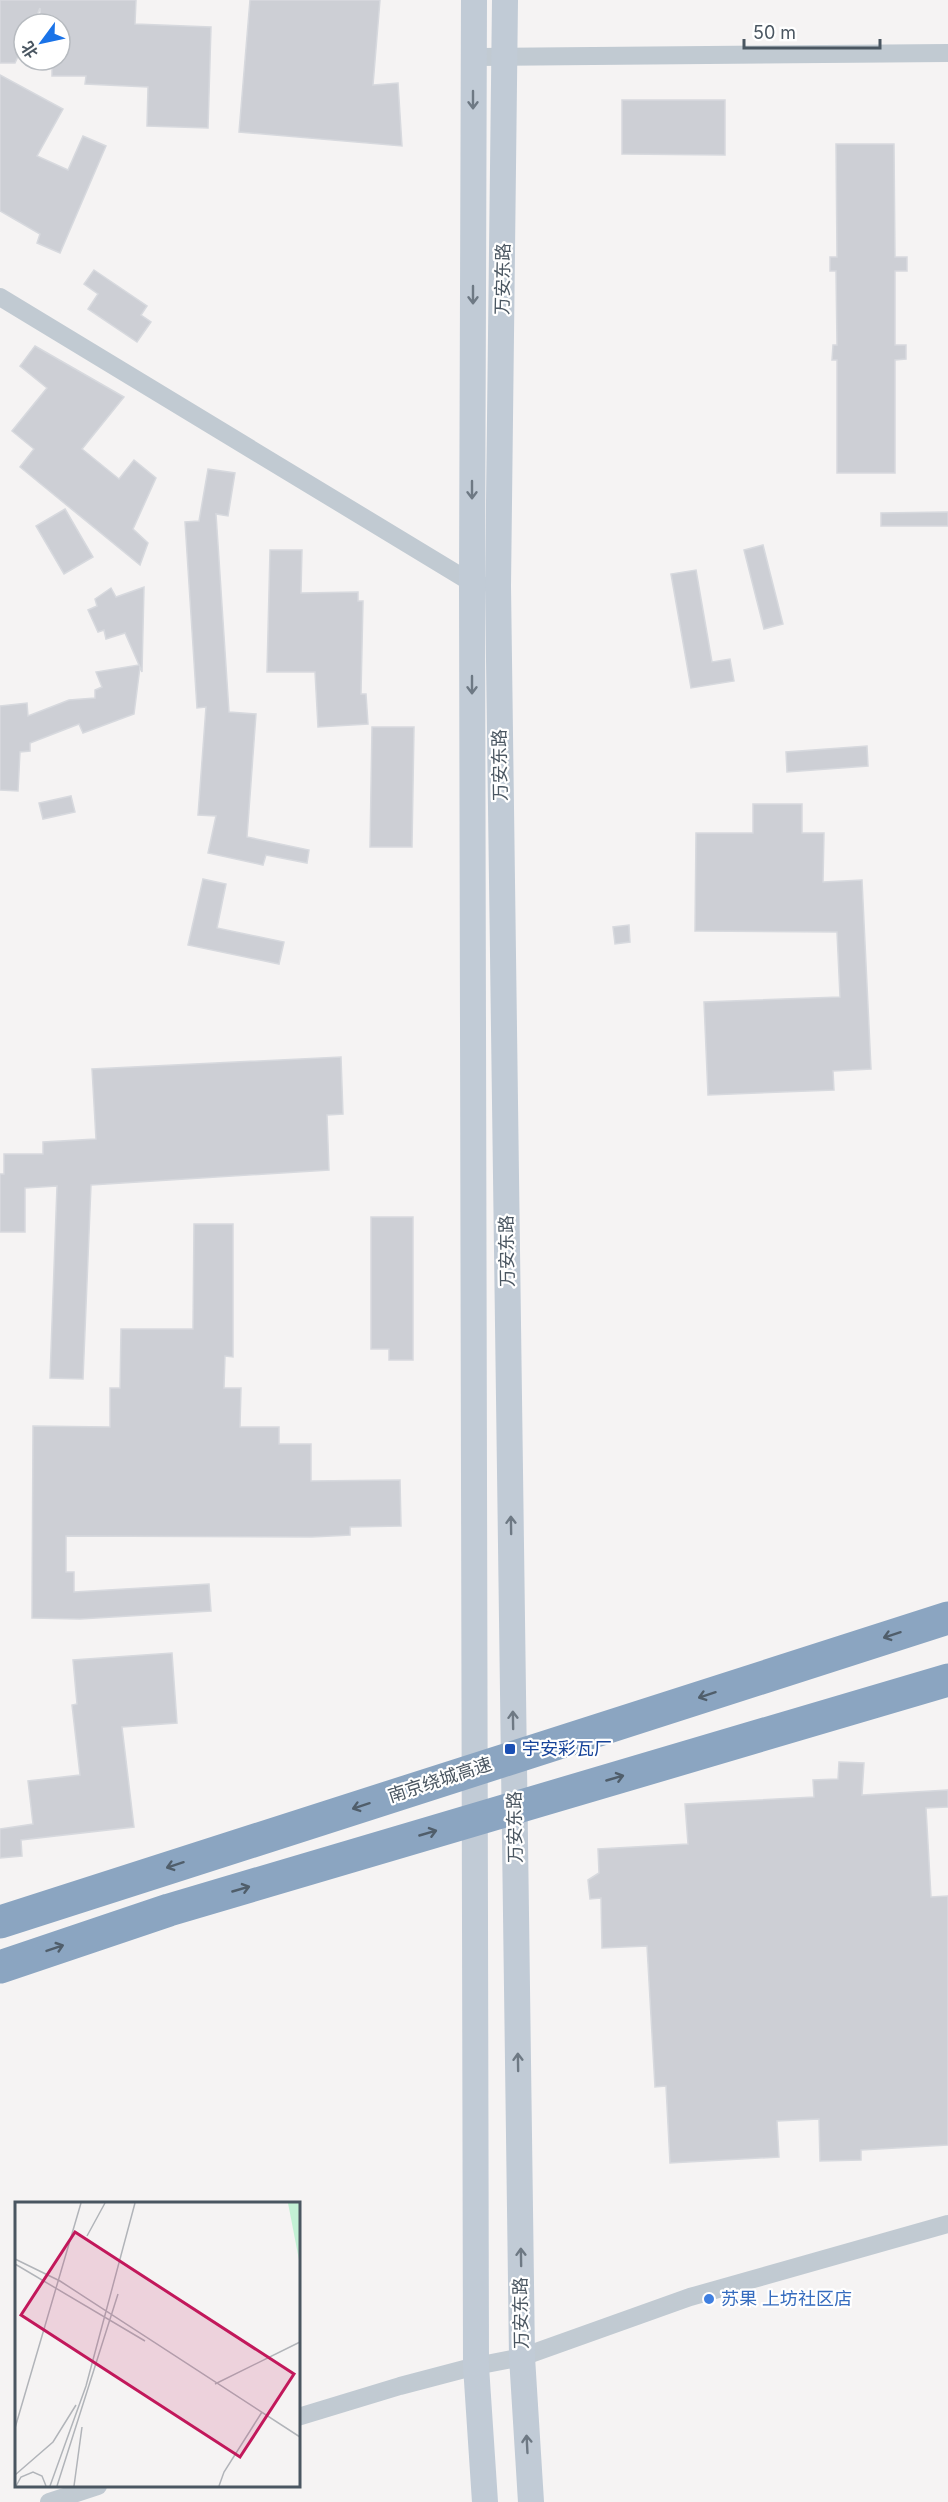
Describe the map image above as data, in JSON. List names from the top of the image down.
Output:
{
  "streets": {
    "highway": ["南京绕城高速"],
    "main road": ["万安东路"]
  },
  "places": {
    "transit": ["宇安彩瓦厂"],
    "other": ["苏果 上坊社区店"]
  },
  "scale_bar": "50 m",
  "north": "bottom left"
}
